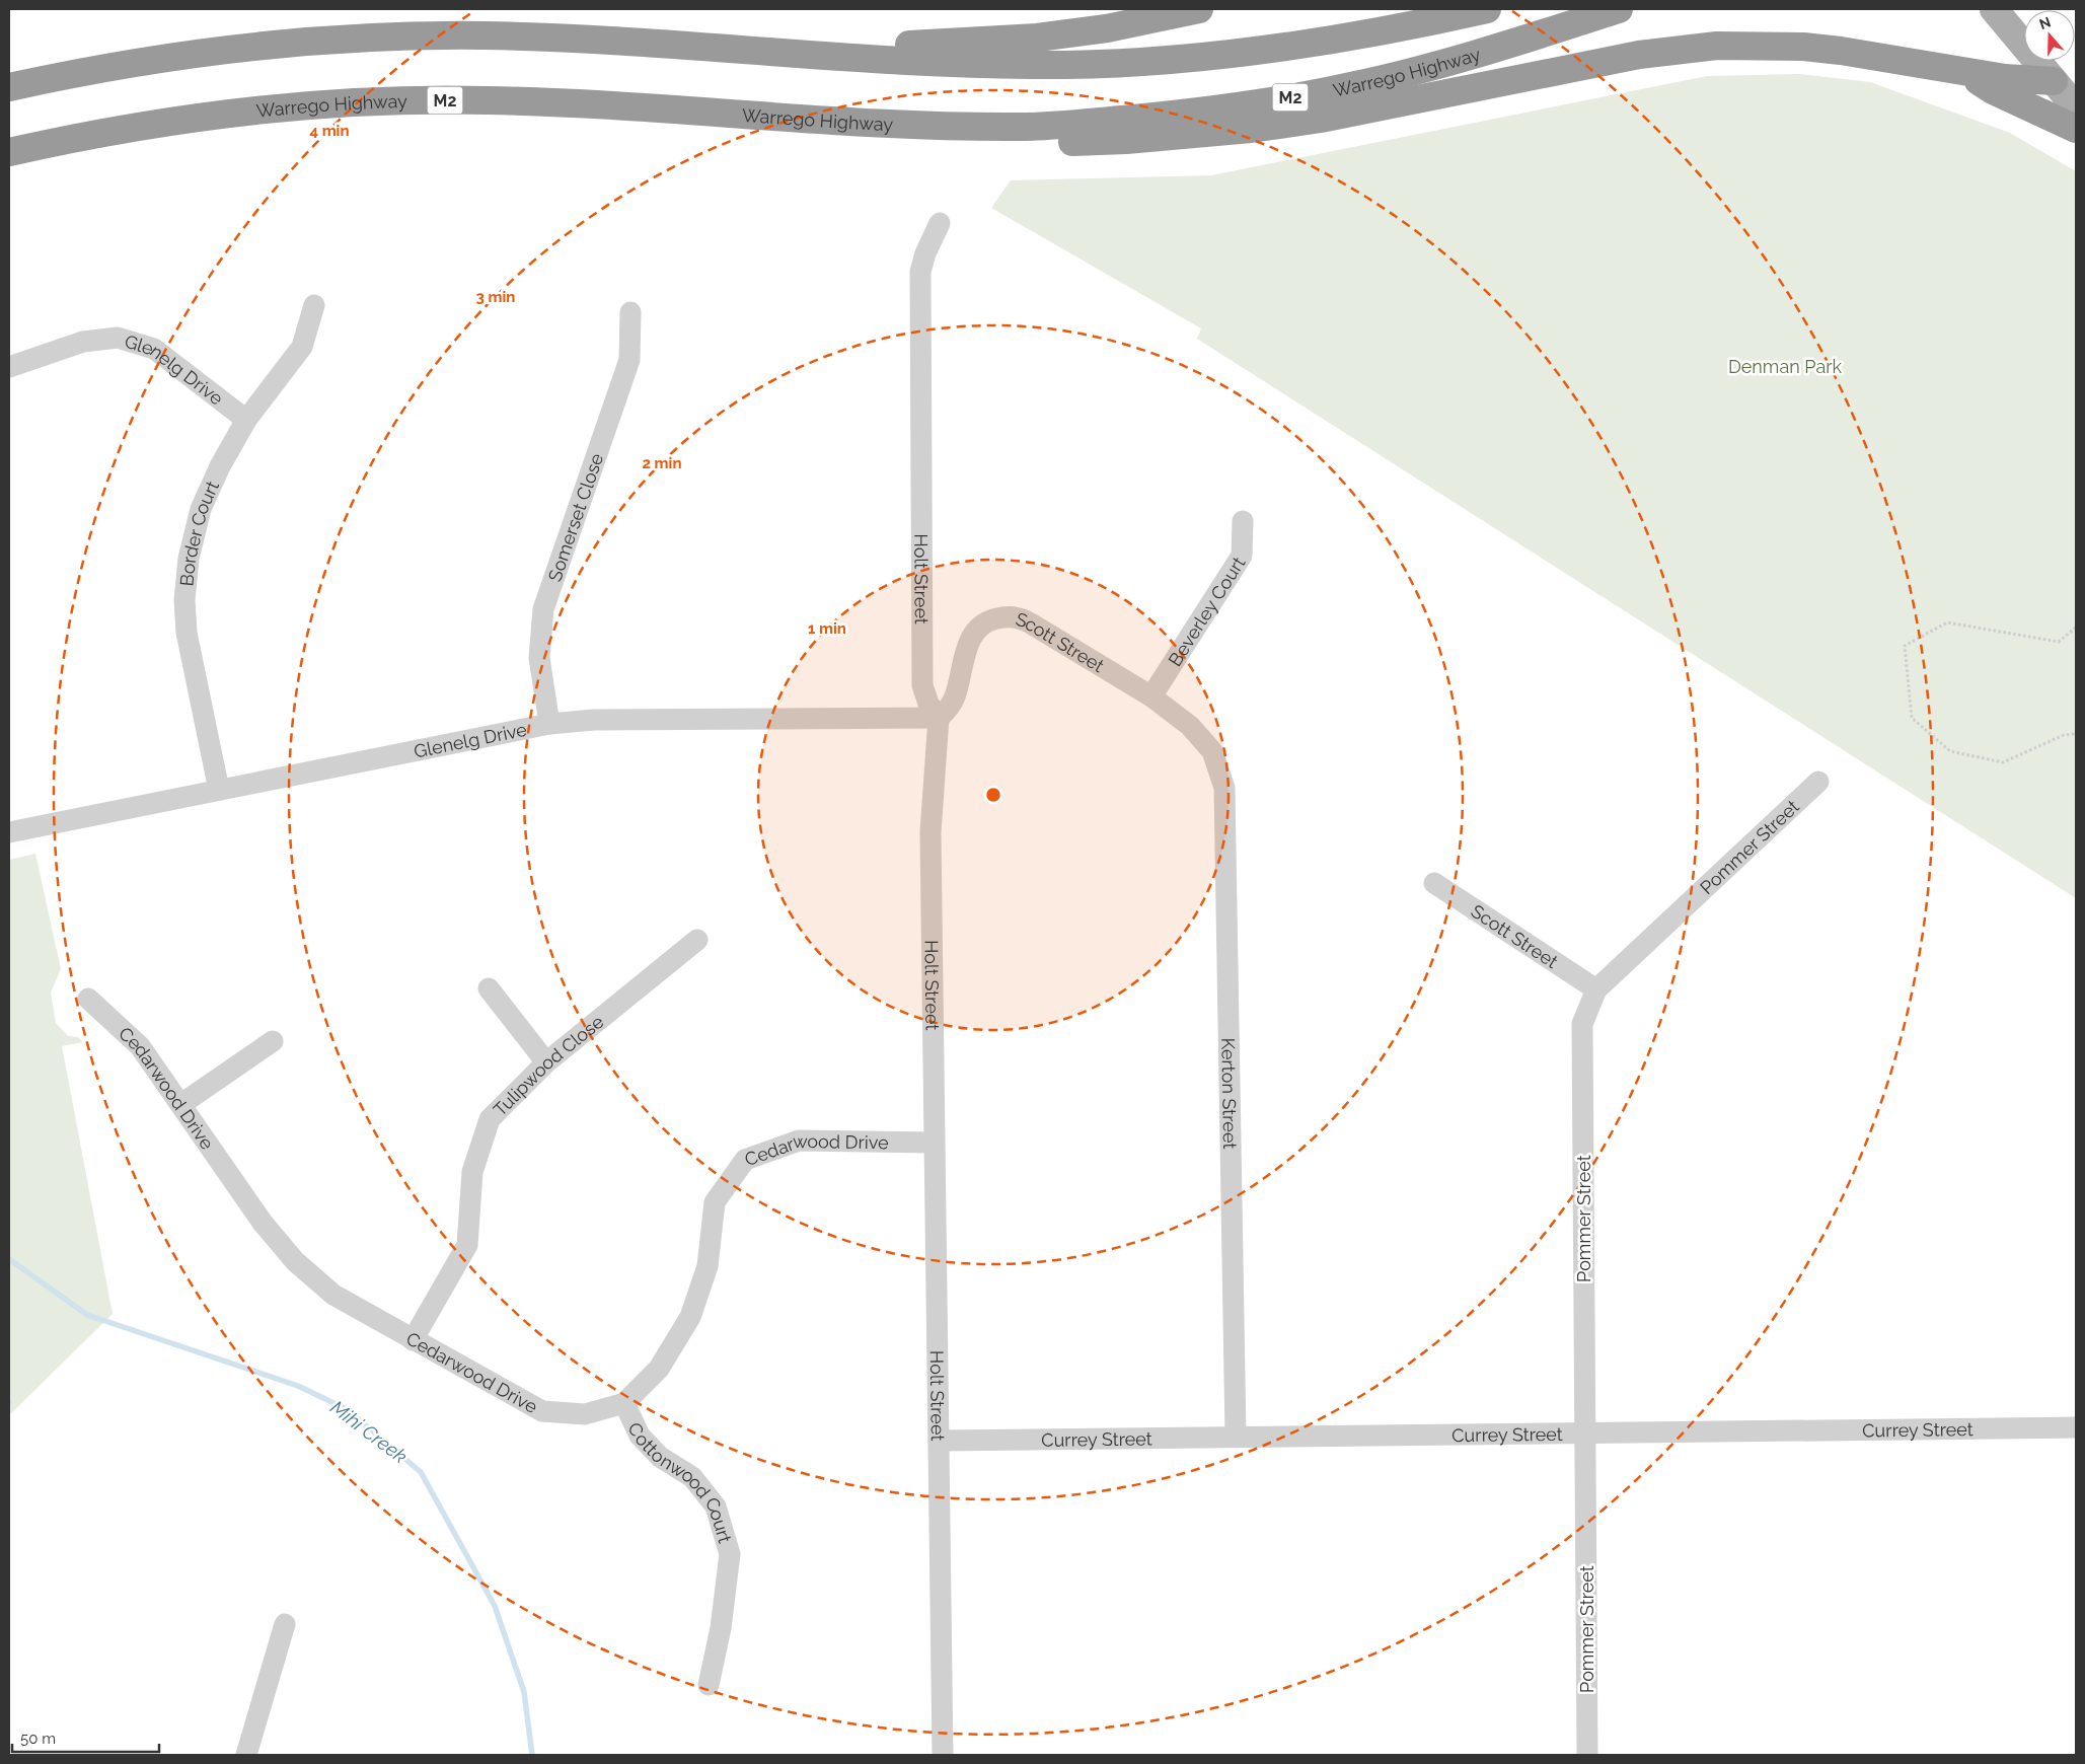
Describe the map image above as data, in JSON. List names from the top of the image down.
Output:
{
  "streets": {
    "highway": ["Warrego Highway", "M2"],
    "street": [
      "Glenelg Drive",
      "Somerset Close",
      "Border Court",
      "Holt Street",
      "Beverley Court",
      "Scott Street",
      "Pommer Street",
      "Tulipwood Close",
      "Cedarwood Drive",
      "Kerton Street",
      "Currey Street",
      "Cottonwood Court"
    ]
  },
  "crossings": [
    ["Glenelg Drive", "Somerset Close"],
    ["Glenelg Drive", "Border Court"],
    ["Glenelg Drive", "Holt Street"],
    ["Glenelg Drive", "Scott Street"],
    ["Holt Street", "Scott Street"],
    ["Holt Street", "Cedarwood Drive"],
    ["Holt Street", "Currey Street"],
    ["Beverley Court", "Scott Street"],
    ["Scott Street", "Pommer Street"],
    ["Scott Street", "Kerton Street"],
    ["Pommer Street", "Currey Street"],
    ["Tulipwood Close", "Cedarwood Drive"],
    ["Cedarwood Drive", "Cottonwood Court"],
    ["Kerton Street", "Currey Street"]
  ],
  "water": ["Mihi Creek"],
  "parks": ["Denman Park"],
  "scale_bar": "50 m",
  "north": "top",
  "rings": [
    "4 min",
    "3 min",
    "2 min",
    "1 min"
  ]
}
